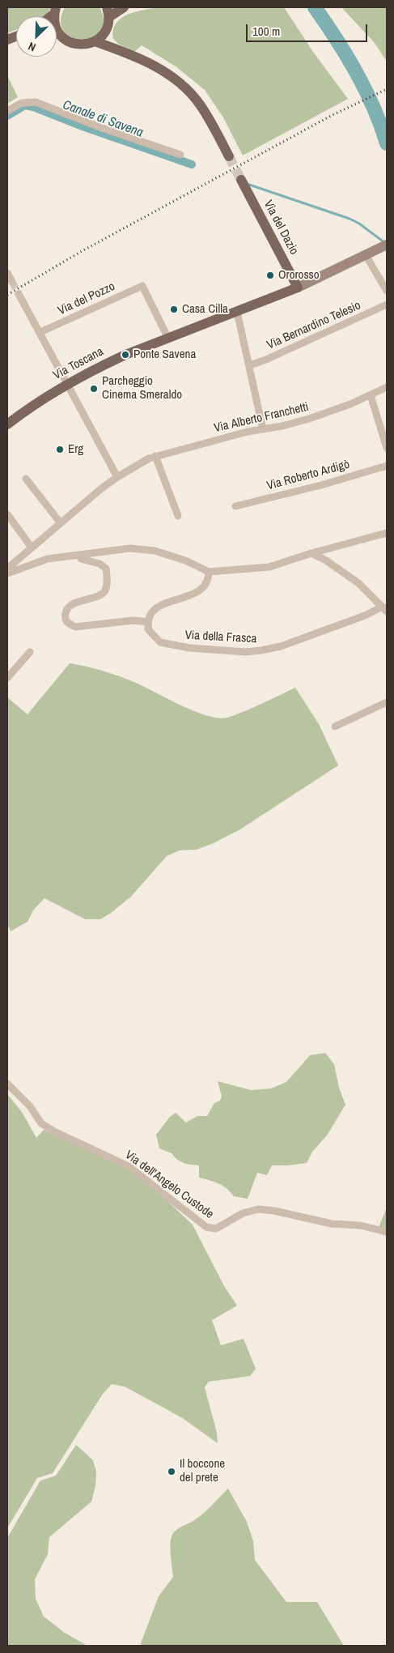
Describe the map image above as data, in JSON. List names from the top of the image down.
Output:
{
  "streets": {
    "main road": ["Via del Dazio", "Via Toscana"],
    "street": [
      "Via del Pozzo",
      "Via Bernardino Telesio",
      "Via Alberto Franchetti",
      "Via Roberto Ardigò",
      "Via della Frasca",
      "Via dell'Angelo Custode"
    ]
  },
  "crossings": [
    ["Via del Dazio", "Via Toscana"],
    ["Via del Pozzo", "Via Toscana"]
  ],
  "water": ["Canale di Savena"],
  "places": [
    "Ororosso",
    "Casa Cilla",
    "Ponte Savena",
    "Parcheggio Cinema Smeraldo",
    "Erg",
    "Il boccone del prete"
  ],
  "scale_bar": "100 m",
  "north": "bottom left"
}
